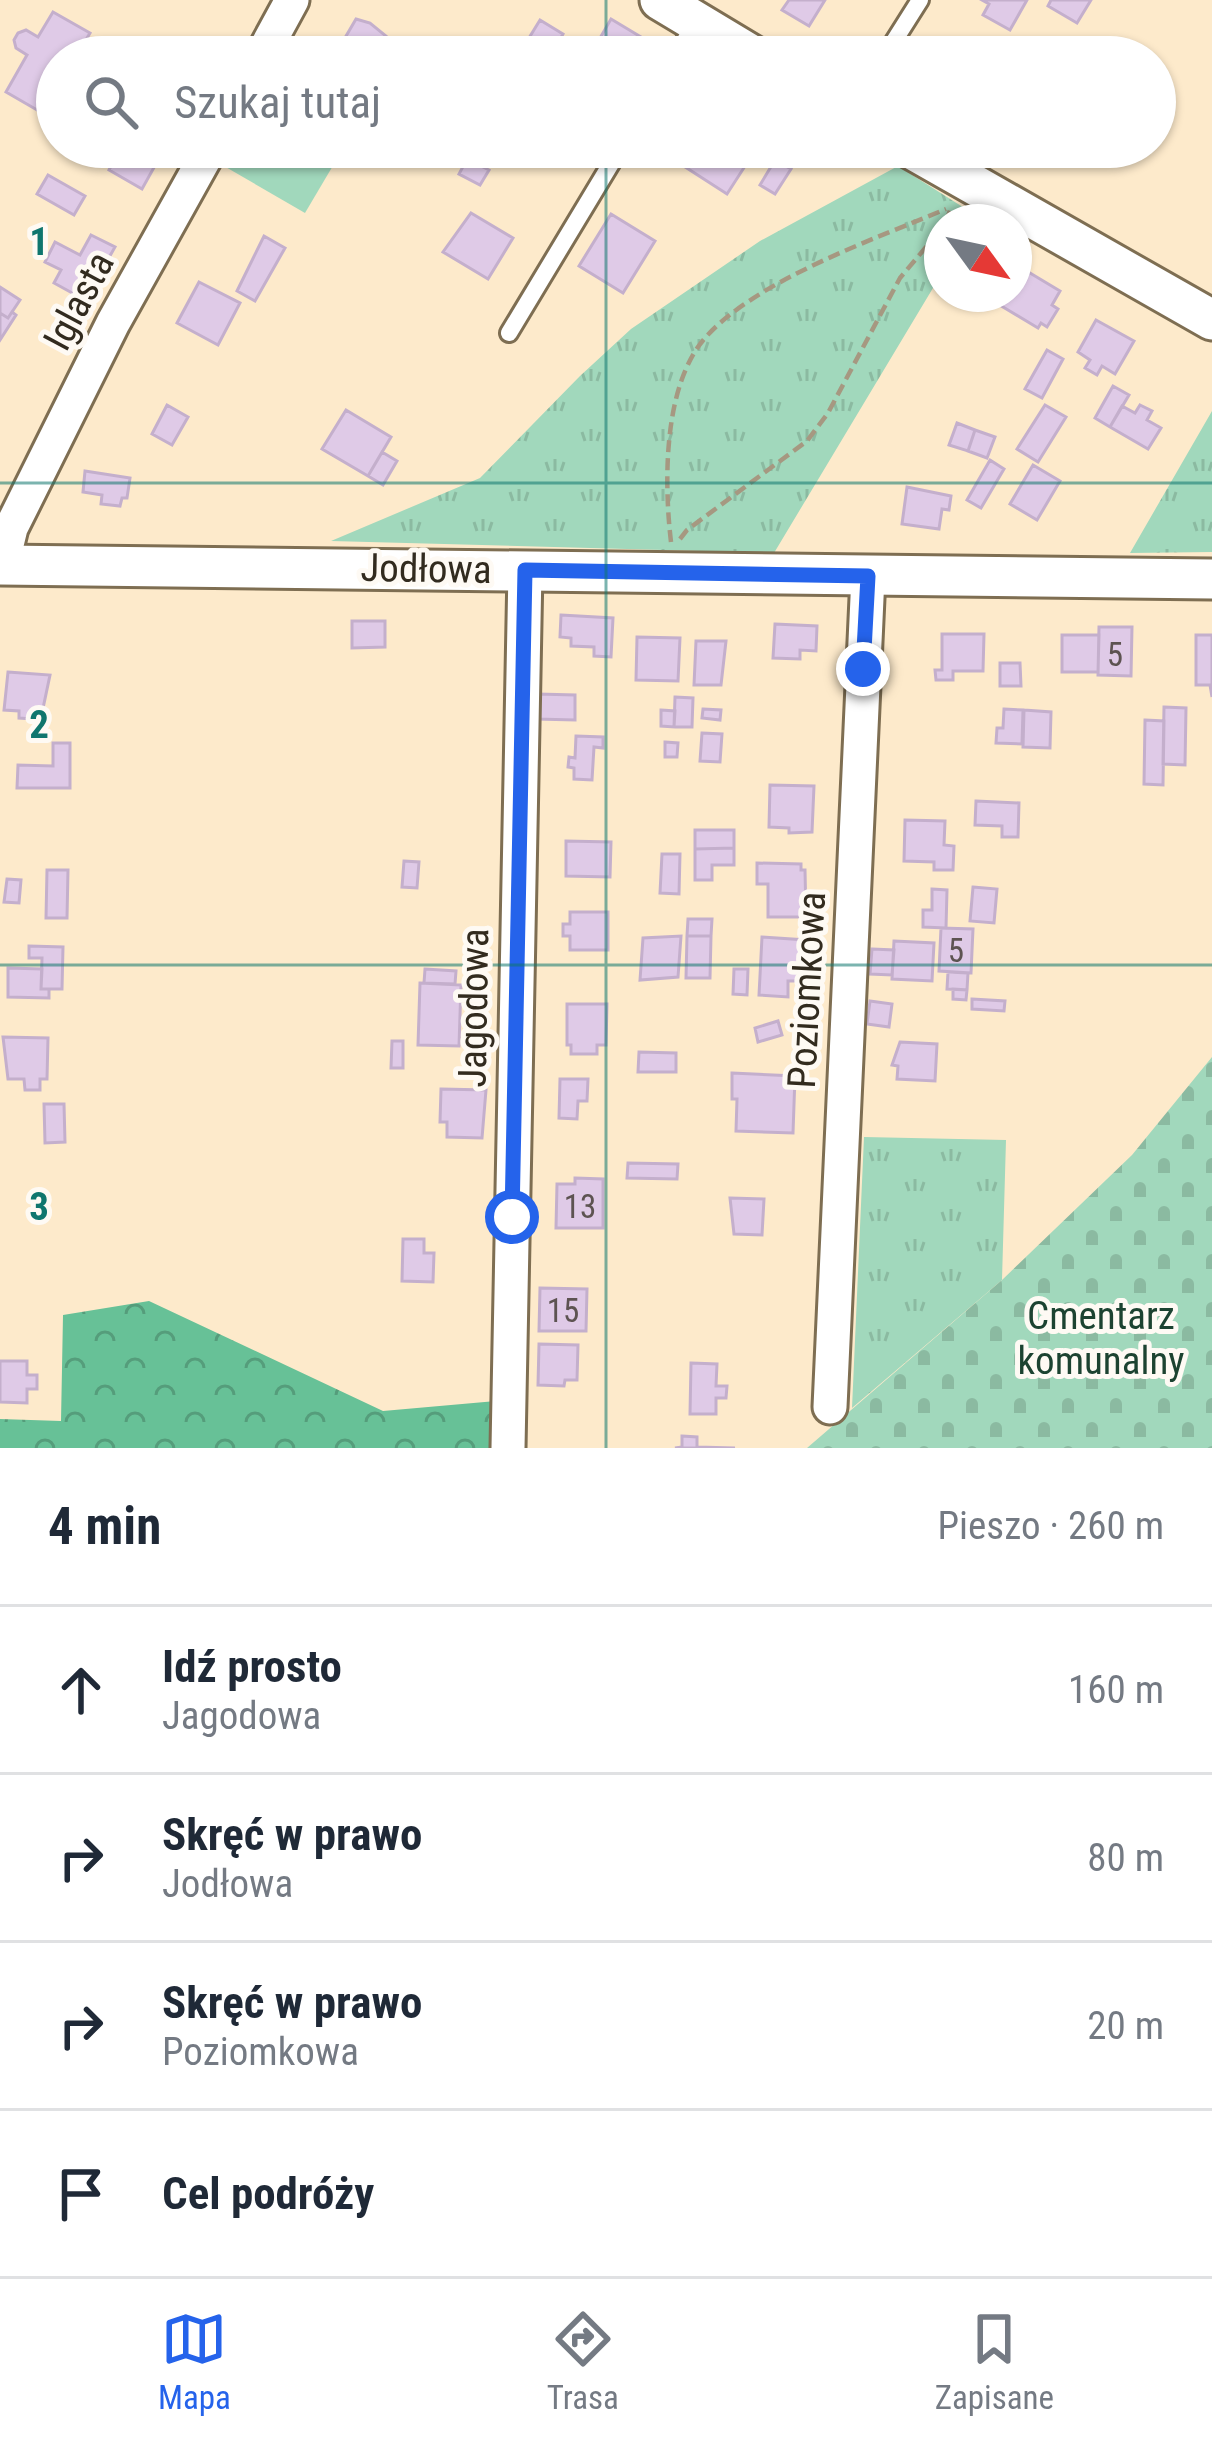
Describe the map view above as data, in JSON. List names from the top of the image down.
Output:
{
  "streets": {
    "street": [
      "Iglasta",
      "Jodłowa",
      "Poziomkowa",
      "Jagodowa"
    ]
  },
  "crossings": [
    ["Iglasta", "Jodłowa"],
    ["Jodłowa", "Poziomkowa"],
    ["Jodłowa", "Jagodowa"]
  ],
  "parks": ["Cmentarz komunalny"],
  "house_numbers": [
    "5",
    "5",
    "13",
    "15"
  ],
  "north": "bottom right",
  "page": {
    "search": "Szukaj tutaj",
    "heading": ["4 min", "Pieszo · 260 m"],
    "list": [
      ["Idź prosto", "Jagodowa", "160 m"],
      ["Skręć w prawo", "Jodłowa", "80 m"],
      ["Skręć w prawo", "Poziomkowa", "20 m"],
      "Cel podróży"
    ],
    "nav": ["Mapa", "Trasa", "Zapisane"]
  },
  "grid": {
    "rows": ["1", "2", "3"]
  }
}
